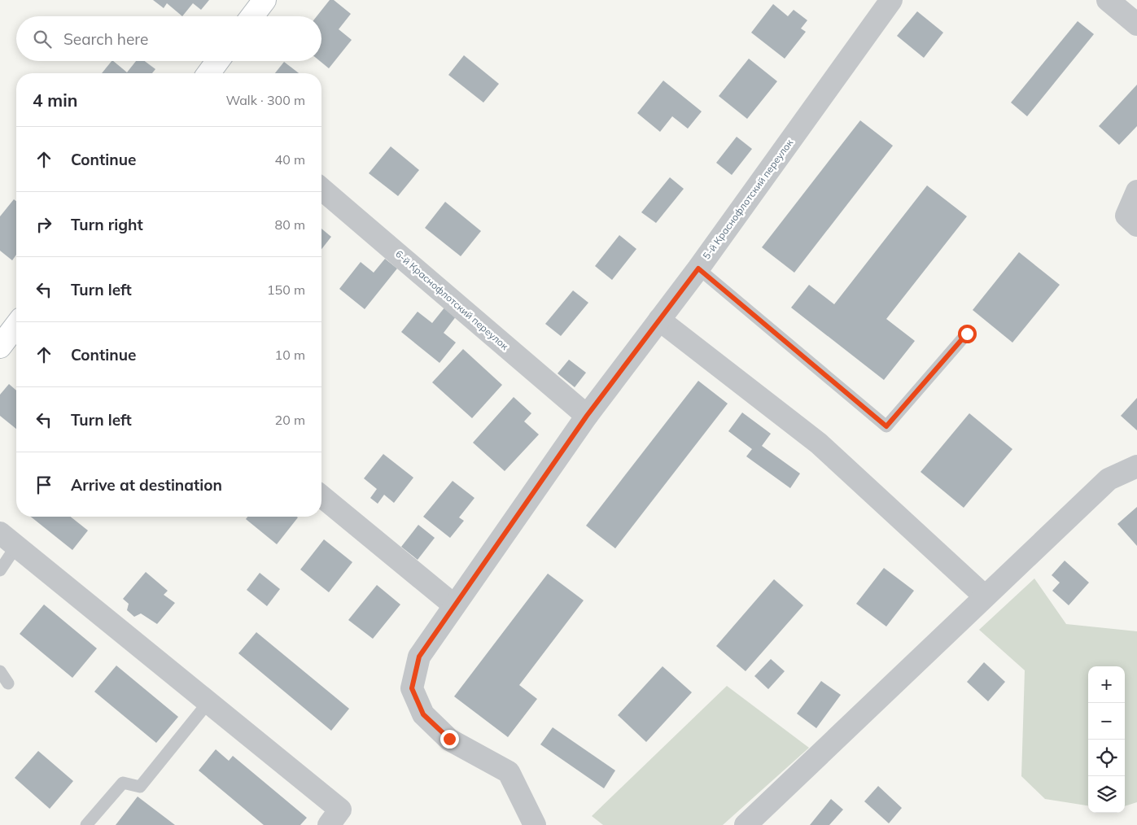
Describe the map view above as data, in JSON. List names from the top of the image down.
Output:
{
  "streets": {
    "street": ["5-й Краснофлотский переулок", "6-й Краснофлотский переулок"]
  },
  "crossings": [
    ["5-й Краснофлотский переулок", "6-й Краснофлотский переулок"]
  ],
  "page": {
    "search": "Search here",
    "heading": ["4 min", "Walk · 300 m"],
    "list": [
      ["Continue", "40 m"],
      ["Turn right", "80 m"],
      ["Turn left", "150 m"],
      ["Continue", "10 m"],
      ["Turn left", "20 m"],
      "Arrive at destination"
    ],
    "map_buttons": ["+", "−"]
  }
}
